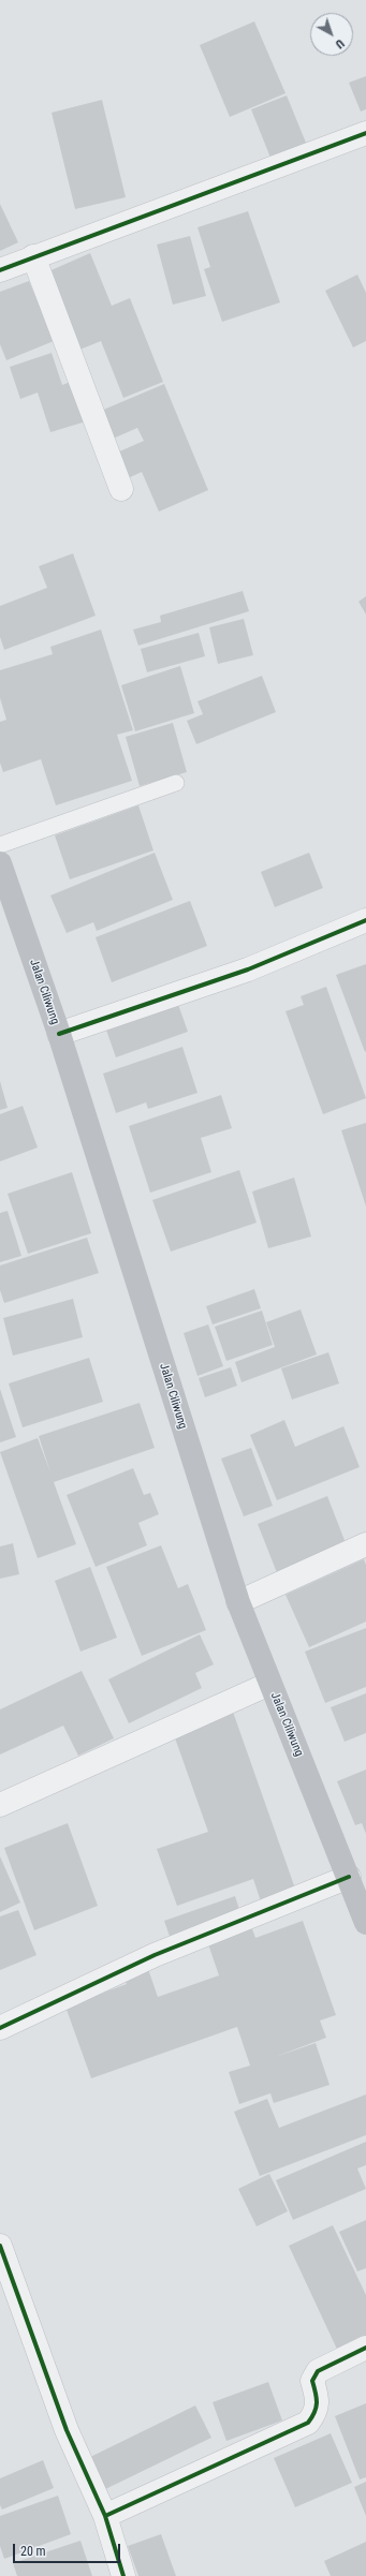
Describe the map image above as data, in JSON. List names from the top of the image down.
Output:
{
  "streets": {
    "main road": ["Jalan Ciliwung"]
  },
  "scale_bar": "20 m",
  "north": "bottom right"
}
